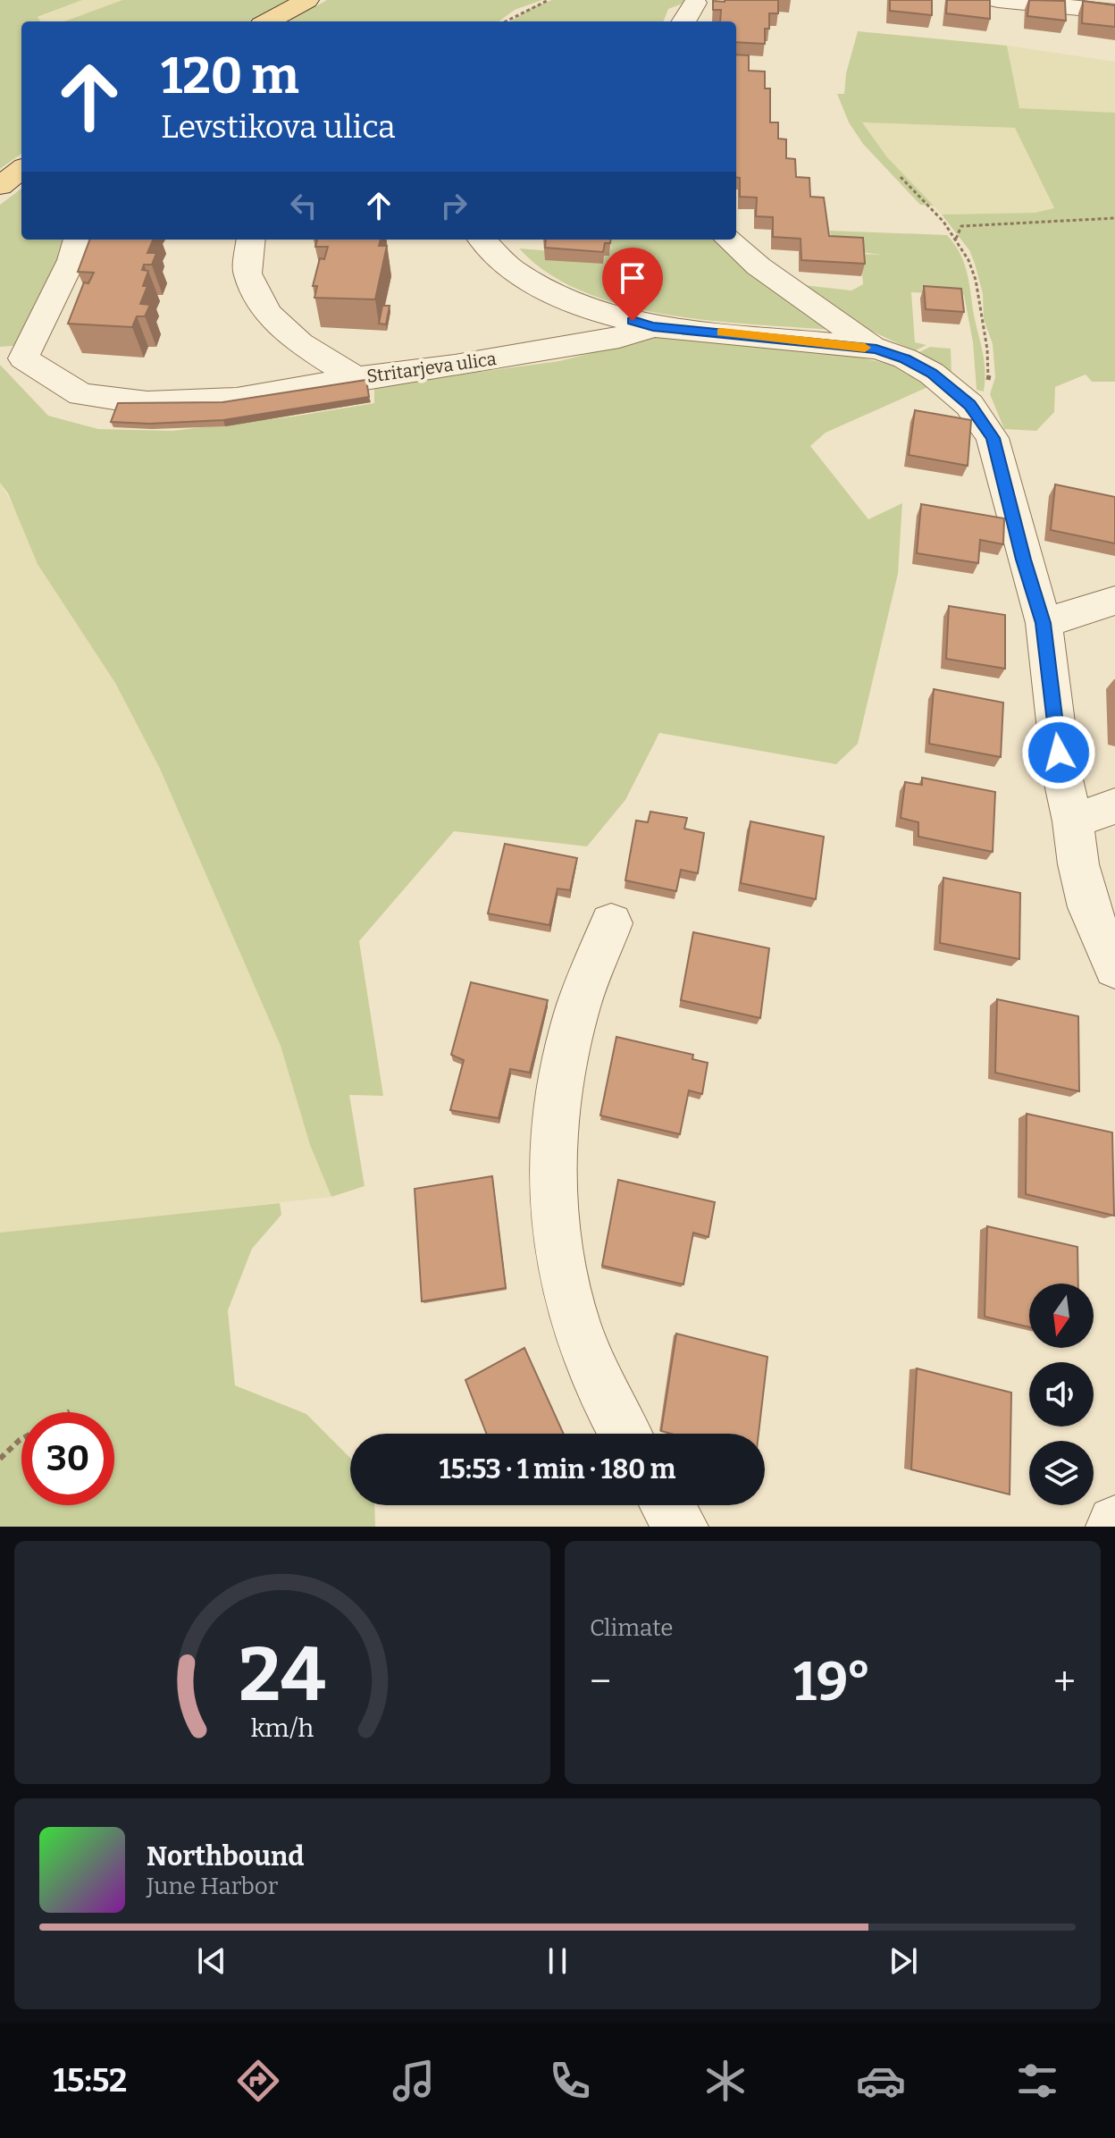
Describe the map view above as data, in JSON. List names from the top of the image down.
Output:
{
  "streets": {
    "street": ["Stritarjeva ulica"]
  },
  "north": "bottom",
  "page": {
    "turn": ["120 m", "Levstikova ulica"],
    "limit": "30",
    "trip": "15:53 · 1 min · 180 m",
    "tile": "Climate",
    "heat": ["−", "19°", "+"],
    "song": ["Northbound", "June Harbor"],
    "tabs": "15:52",
    "gauge": ["24", "km/h"]
  }
}
